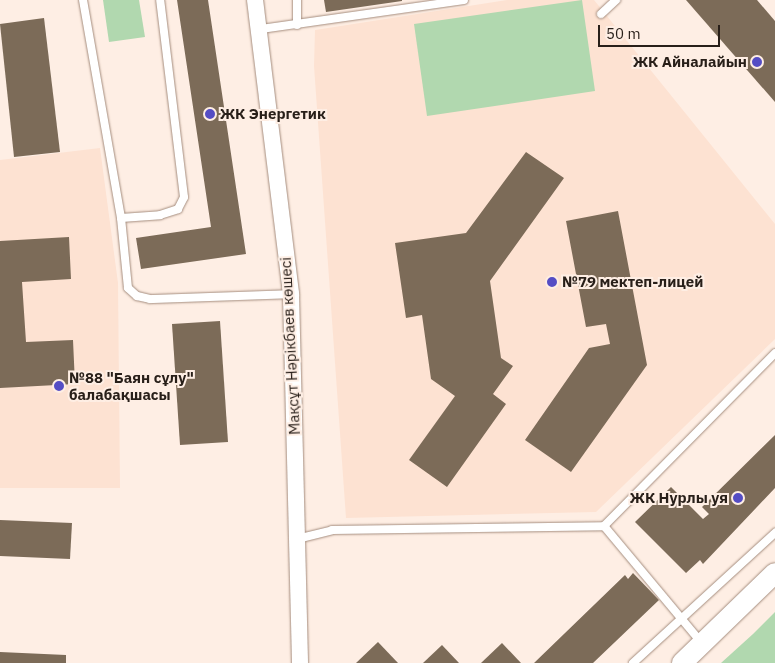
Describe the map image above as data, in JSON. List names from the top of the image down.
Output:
{
  "streets": {
    "street": ["Мақсұт Нәрікбаев көшесі"]
  },
  "places": [
    "ЖК Айналайын",
    "ЖК Энергетик",
    "№79 мектеп-лицей",
    "№88 \"Баян сұлу\" балабақшасы",
    "ЖК Нурлы уя"
  ],
  "scale_bar": "50 m"
}
